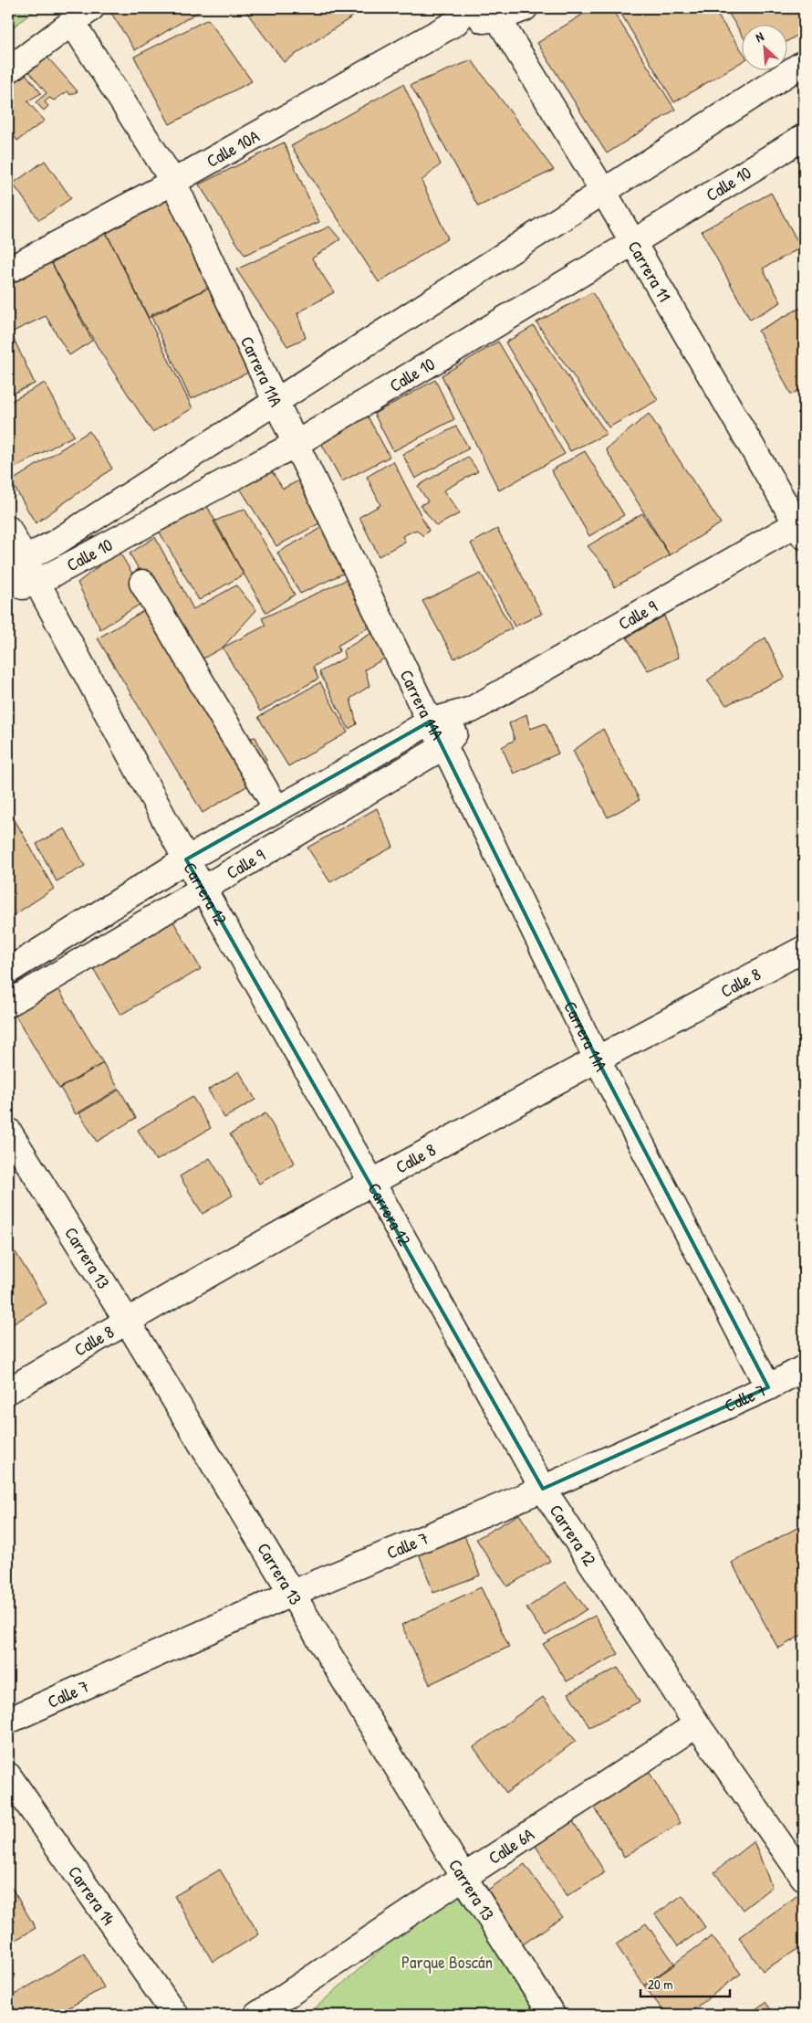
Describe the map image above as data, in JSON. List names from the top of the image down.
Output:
{
  "streets": {
    "street": [
      "Calle 10A",
      "Calle 10",
      "Carrera 11",
      "Carrera 11A",
      "Calle 9",
      "Carrera 12",
      "Calle 8",
      "Carrera 13",
      "Calle 7",
      "Calle 6A",
      "Carrera 14"
    ]
  },
  "crossings": [
    ["Calle 10A", "Carrera 11"],
    ["Calle 10A", "Carrera 11A"],
    ["Calle 10", "Carrera 11"],
    ["Calle 10", "Carrera 11A"],
    ["Calle 10", "Carrera 12"],
    ["Carrera 11", "Calle 9"],
    ["Carrera 11A", "Calle 9"],
    ["Carrera 11A", "Calle 8"],
    ["Carrera 11A", "Calle 7"],
    ["Calle 9", "Carrera 12"],
    ["Carrera 12", "Calle 8"],
    ["Carrera 12", "Calle 7"],
    ["Carrera 12", "Calle 6A"],
    ["Calle 8", "Carrera 13"],
    ["Carrera 13", "Calle 7"],
    ["Carrera 13", "Calle 6A"]
  ],
  "parks": ["Parque Boscán"],
  "scale_bar": "20 m",
  "north": "top left"
}
